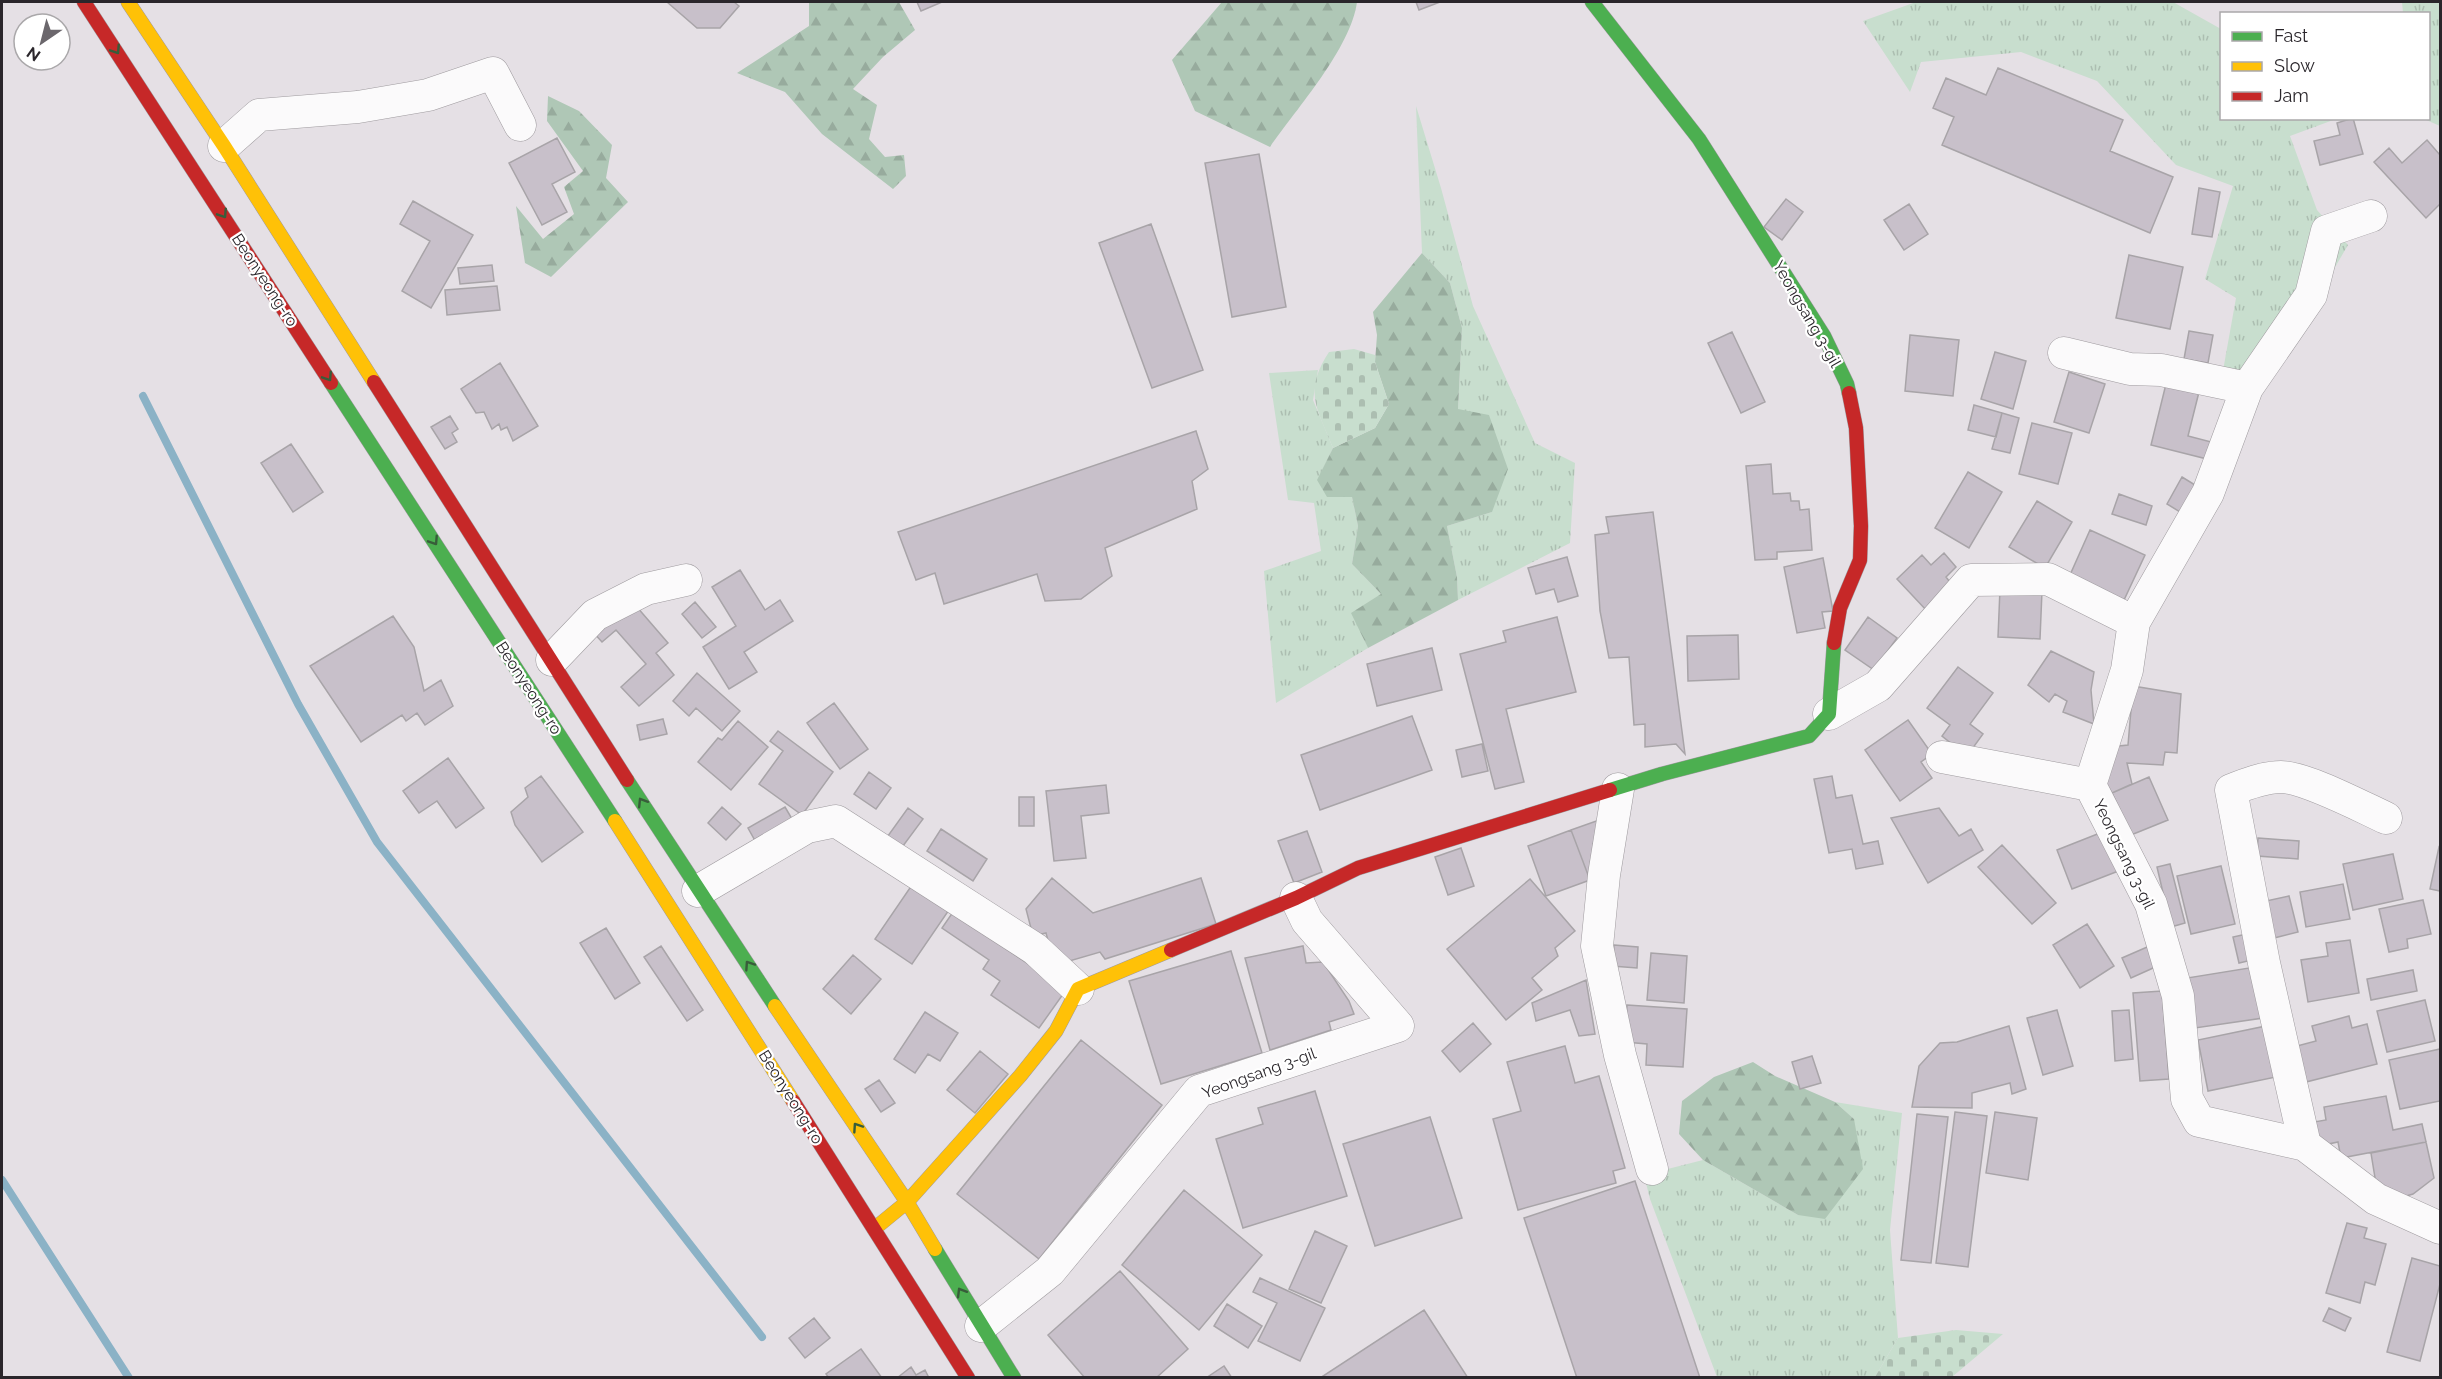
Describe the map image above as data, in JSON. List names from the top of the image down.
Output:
{
  "streets": {
    "main road": ["Beonyeong-ro", "Yeongsang 3-gil"]
  },
  "crossings": [
    ["Beonyeong-ro", "Yeongsang 3-gil"]
  ],
  "legend": ["Fast", "Slow", "Jam"],
  "north": "bottom left"
}
